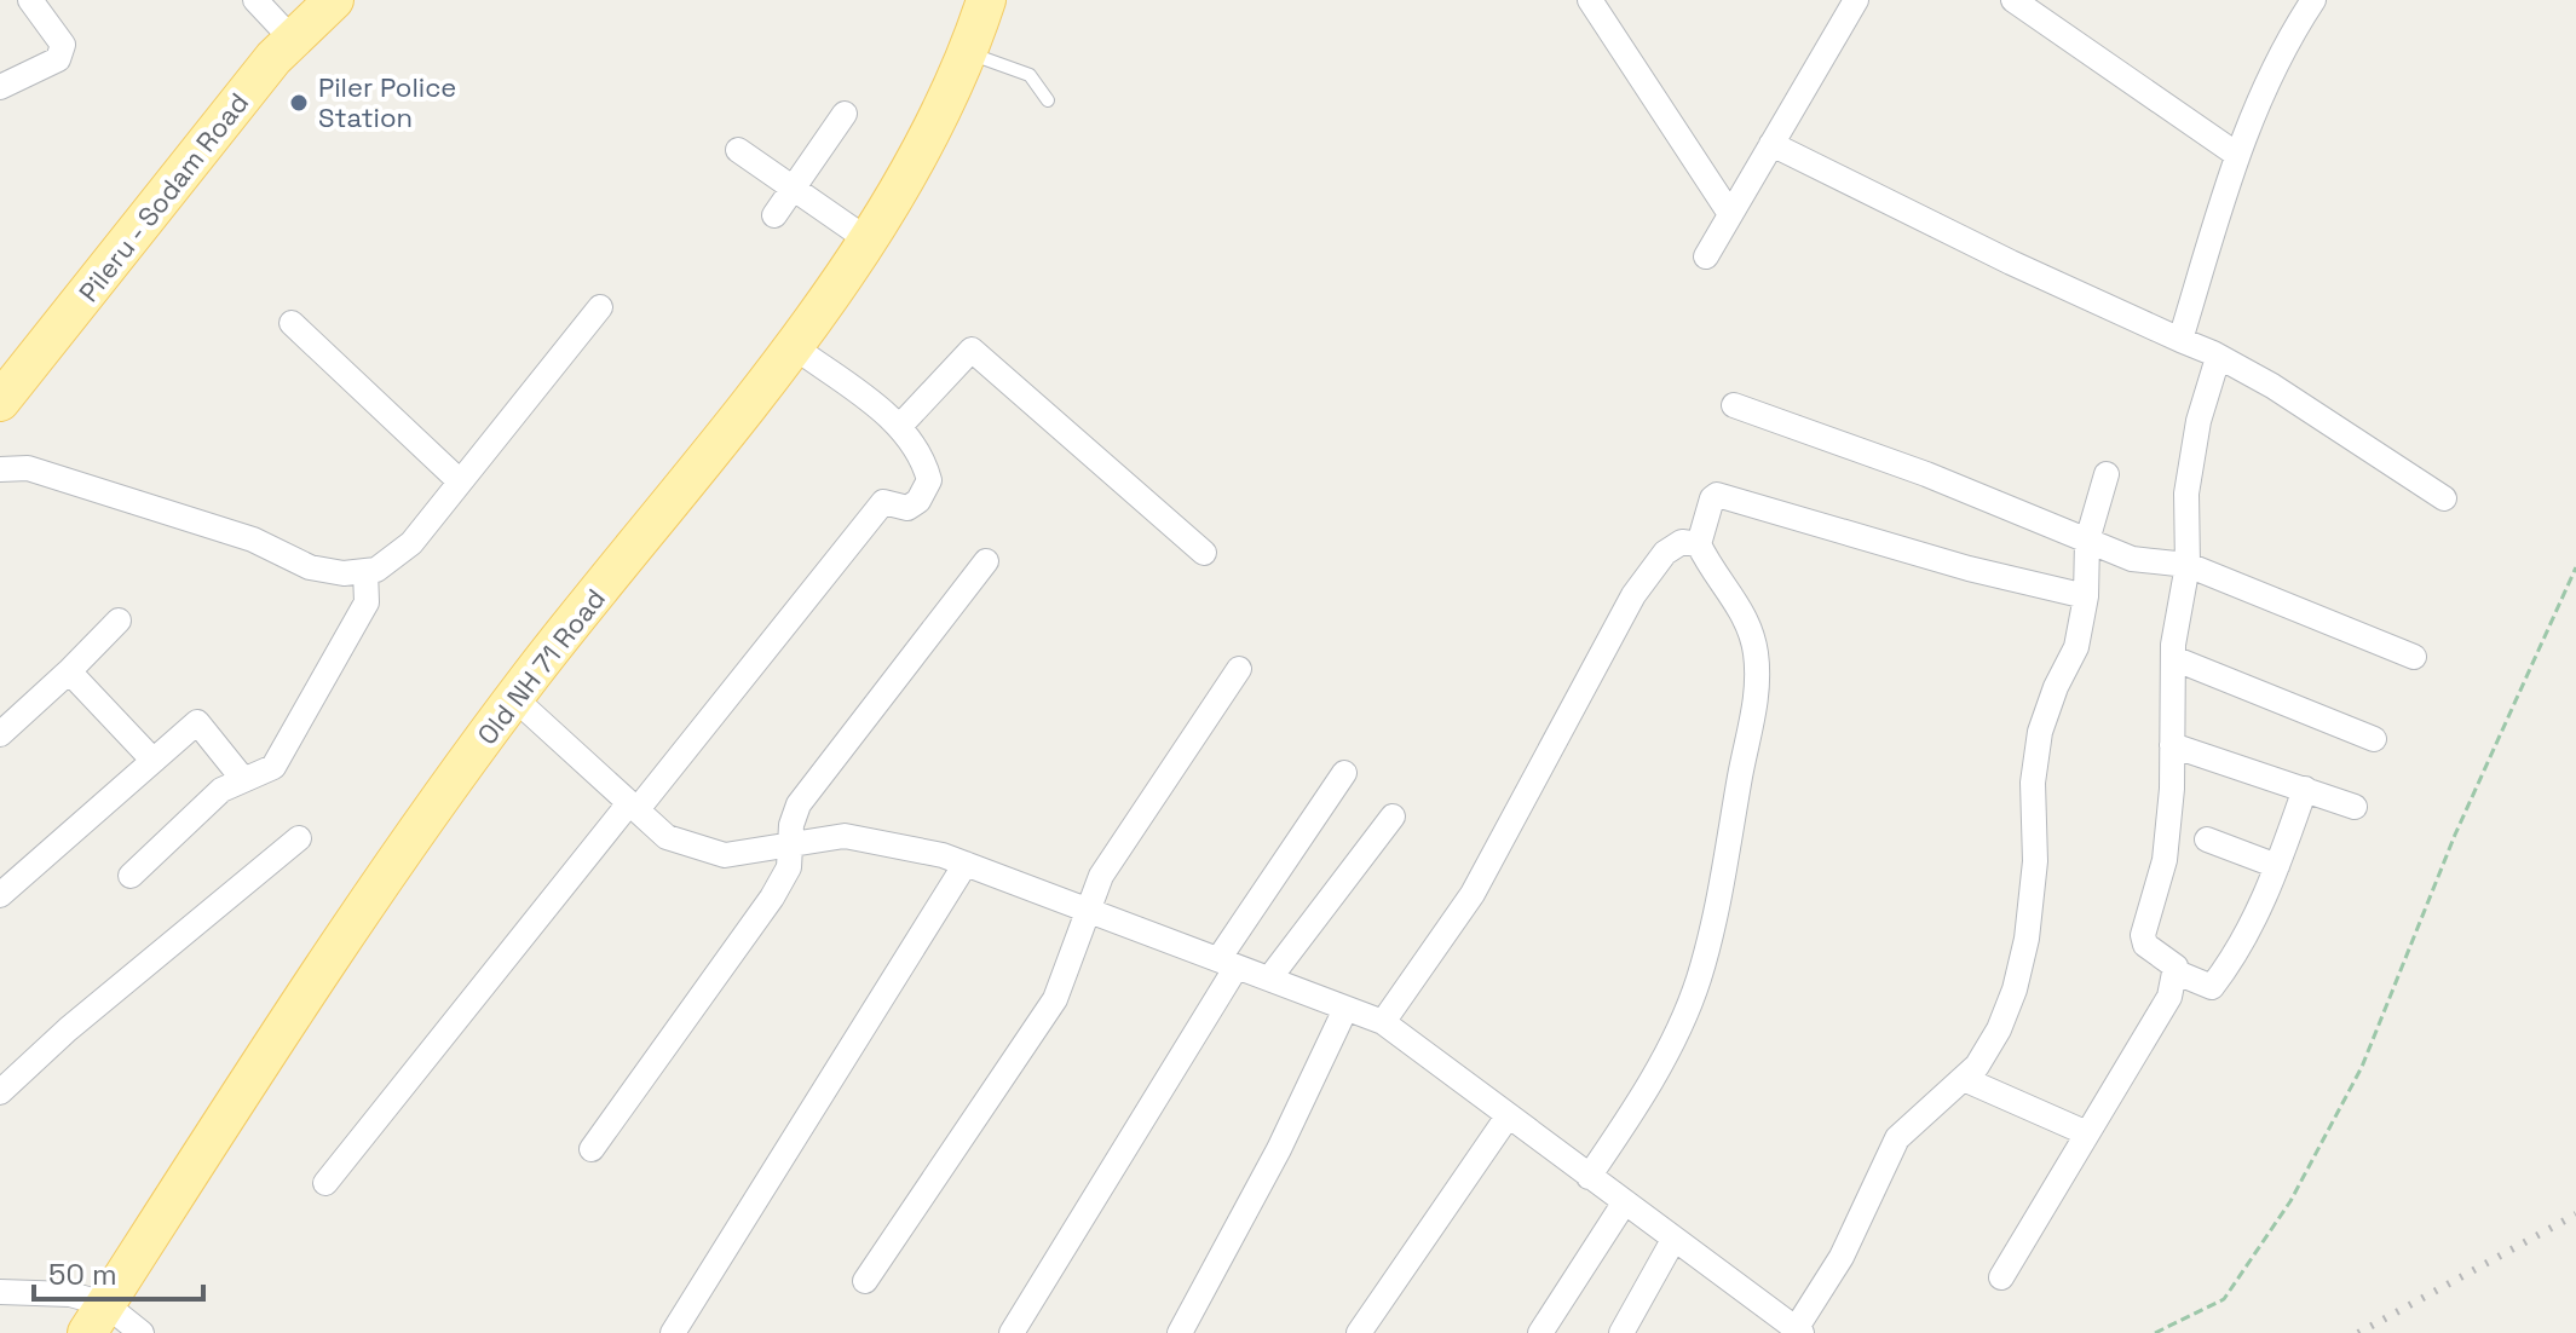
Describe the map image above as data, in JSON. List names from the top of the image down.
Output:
{
  "streets": {
    "main road": ["Pileru - Sodam Road", "Old NH 71 Road"]
  },
  "places": ["Piler Police Station"],
  "scale_bar": "50 m"
}
